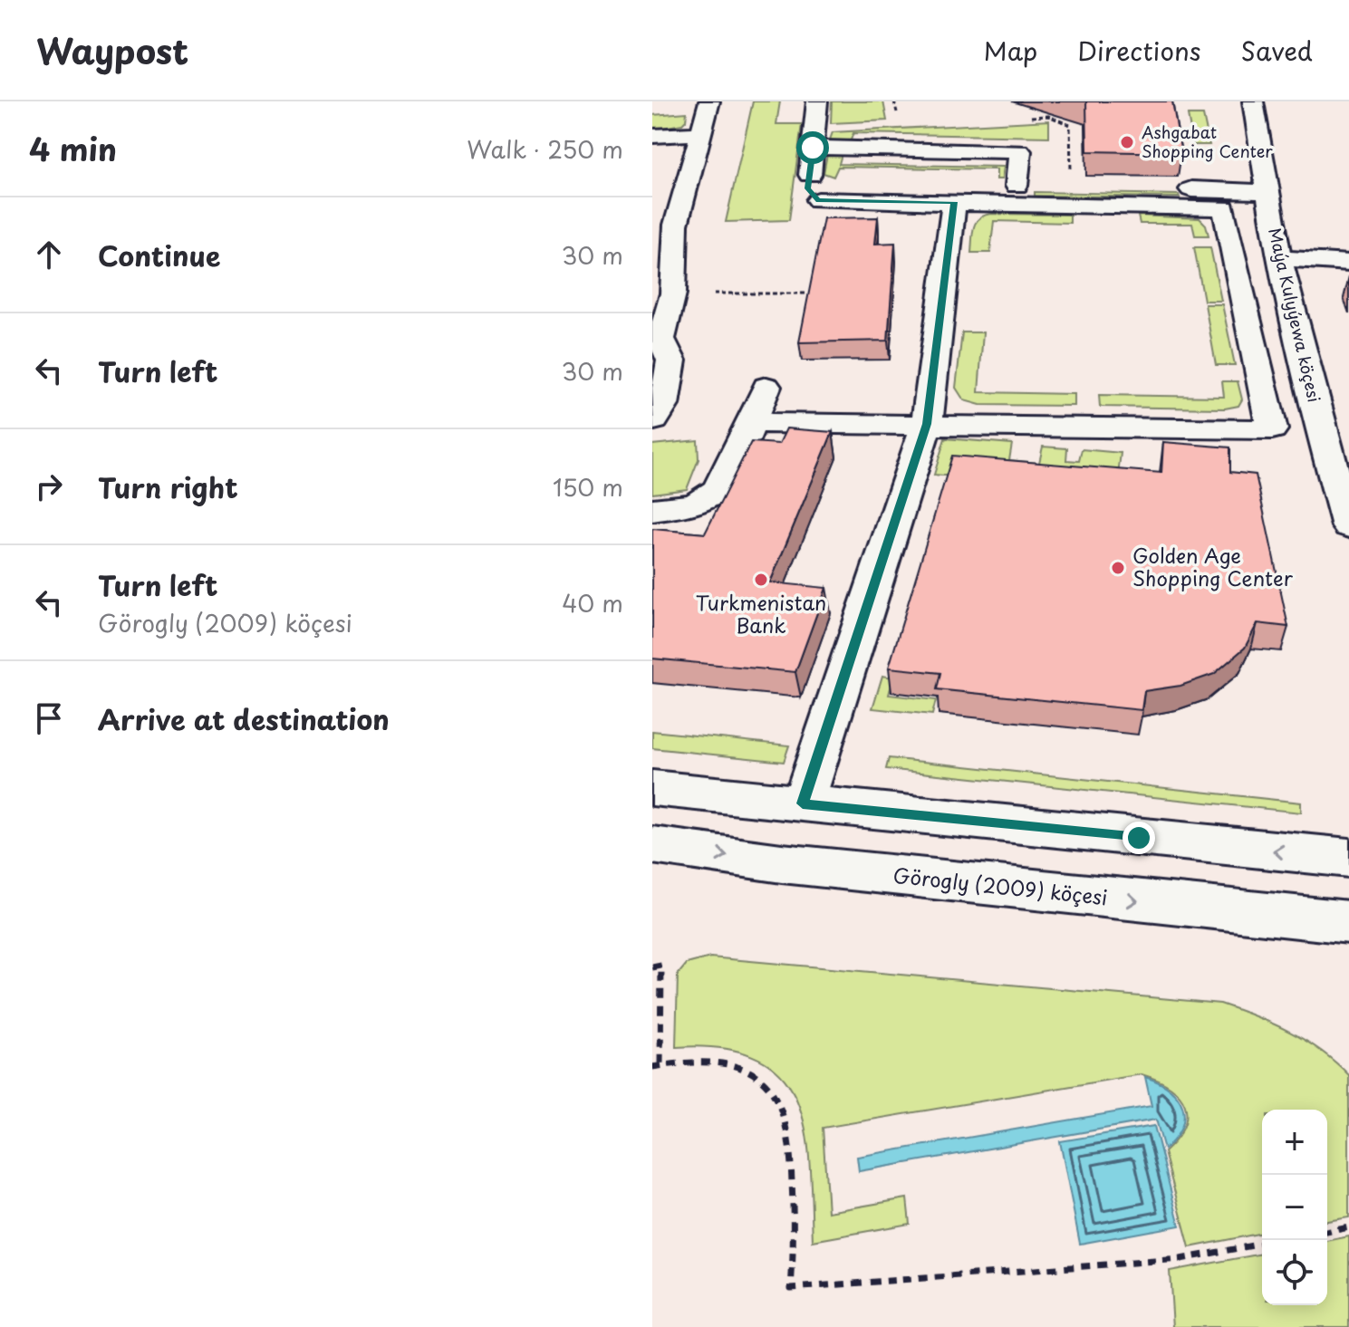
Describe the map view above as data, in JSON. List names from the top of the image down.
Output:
{
  "streets": {
    "street": ["Maýa Kulyýewa köçesi", "Görogly (2009) köçesi"]
  },
  "places": ["Ashgabat Shopping Center", "Golden Age Shopping Center", "Turkmenistan Bank"],
  "page": {
    "header": "Waypost",
    "nav": ["Map", "Directions", "Saved"],
    "heading": ["4 min", "Walk · 250 m"],
    "list": [
      ["Continue", "30 m"],
      ["Turn left", "30 m"],
      ["Turn right", "150 m"],
      ["Turn left", "Görogly (2009) köçesi", "40 m"],
      "Arrive at destination"
    ],
    "map_buttons": ["+", "−"]
  }
}
